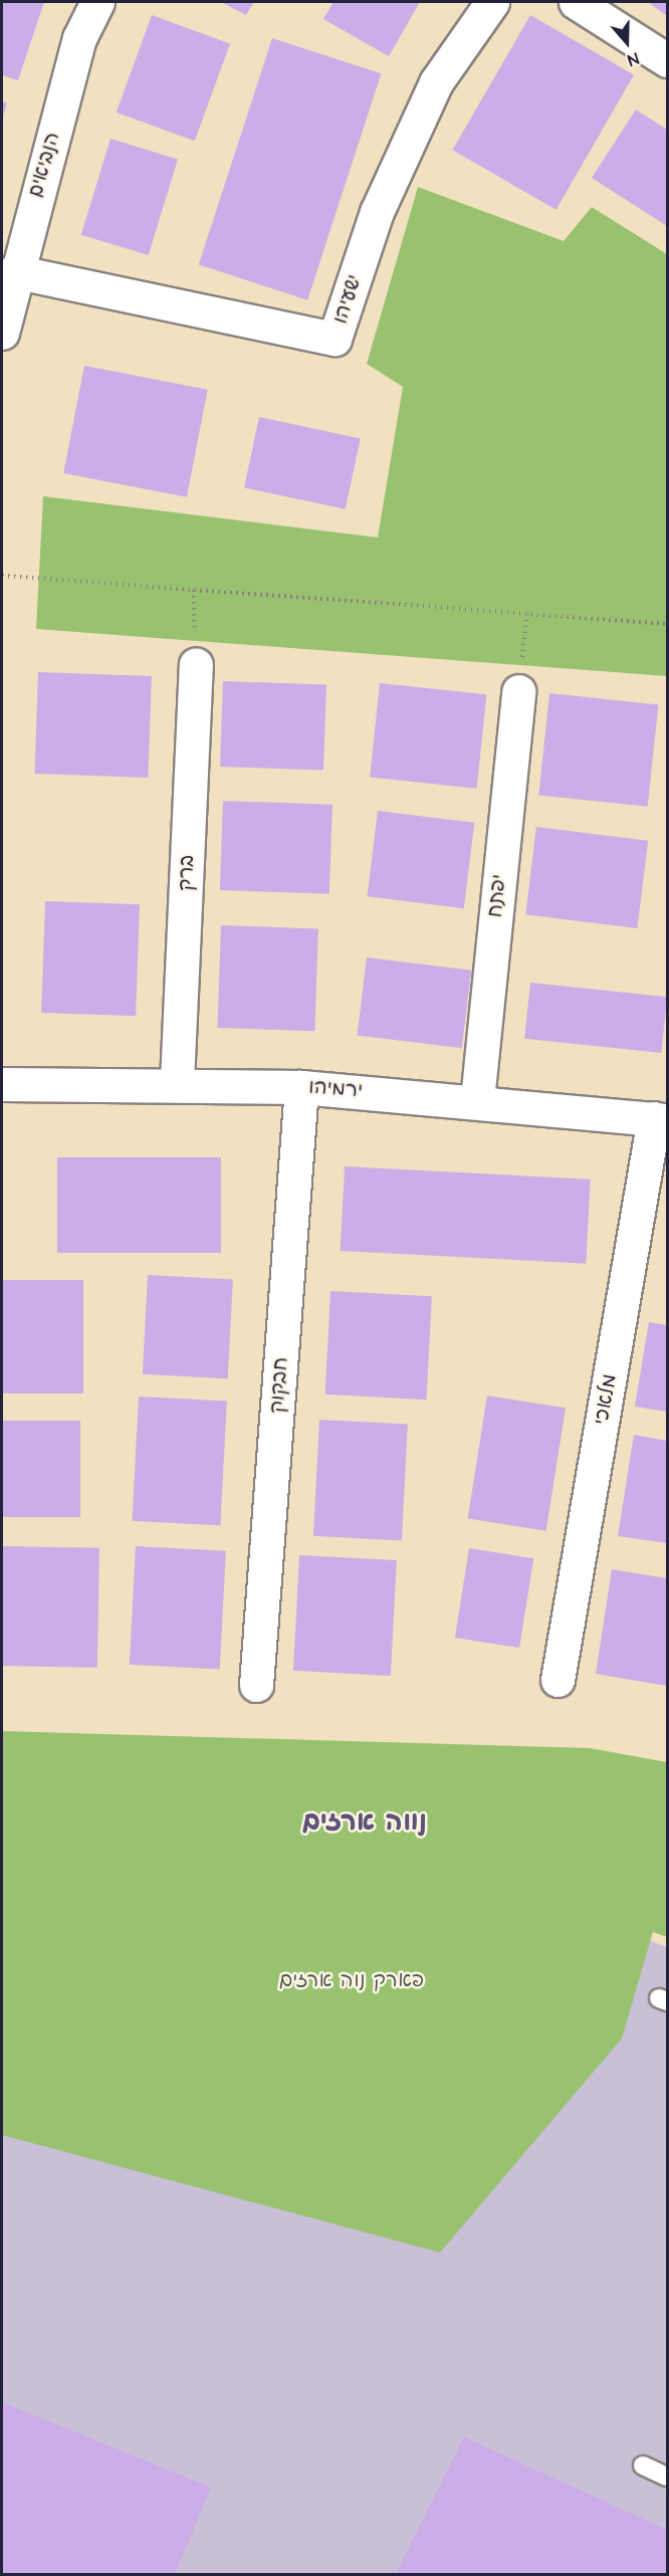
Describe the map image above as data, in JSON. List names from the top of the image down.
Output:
{
  "streets": {
    "street": [
      "הנביאים",
      "ישעיהו",
      "ברק",
      "יפתח",
      "ירמיהו",
      "חבקוק",
      "מלאכי"
    ]
  },
  "crossings": [
    ["הנביאים", "ישעיהו"],
    ["ברק", "ירמיהו"],
    ["יפתח", "ירמיהו"],
    ["ירמיהו", "חבקוק"],
    ["ירמיהו", "מלאכי"]
  ],
  "districts": ["נווה ארזים"],
  "parks": ["פארק נוה ארזים"],
  "north": "bottom"
}
